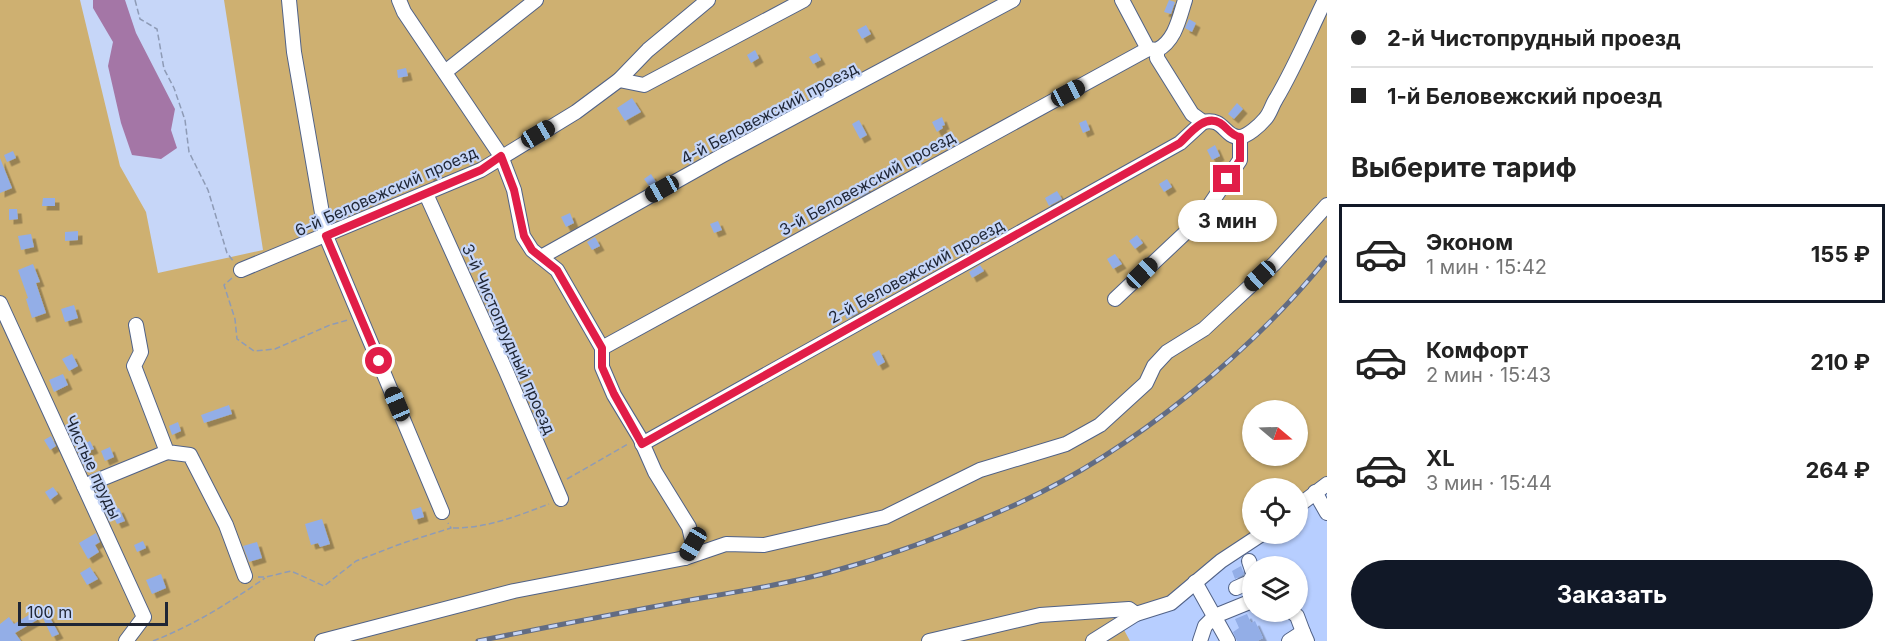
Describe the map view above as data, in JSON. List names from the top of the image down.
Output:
{
  "streets": {
    "lane": [
      "4-й Беловежский проезд",
      "3-й Беловежский проезд",
      "6-й Беловежский проезд",
      "2-й Беловежский проезд",
      "3-й Чистопрудный проезд",
      "Чистые пруды"
    ]
  },
  "crossings": [
    ["6-й Беловежский проезд", "3-й Чистопрудный проезд"]
  ],
  "scale_bar": "100 m",
  "north": "right",
  "page": {
    "banner": ["2-й Чистопрудный проезд", "1-й Беловежский проезд"],
    "heading": "Выберите тариф",
    "bubble": "3 мин",
    "list": [
      {
        "name": "Эконом",
        "note": "1 мин · 15:42",
        "value": "155 ₽"
      },
      {
        "name": "Комфорт",
        "note": "2 мин · 15:43",
        "value": "210 ₽"
      },
      {
        "name": "XL",
        "note": "3 мин · 15:44",
        "value": "264 ₽"
      }
    ],
    "buttons": "Заказать",
    "scale": "100 m"
  }
}
